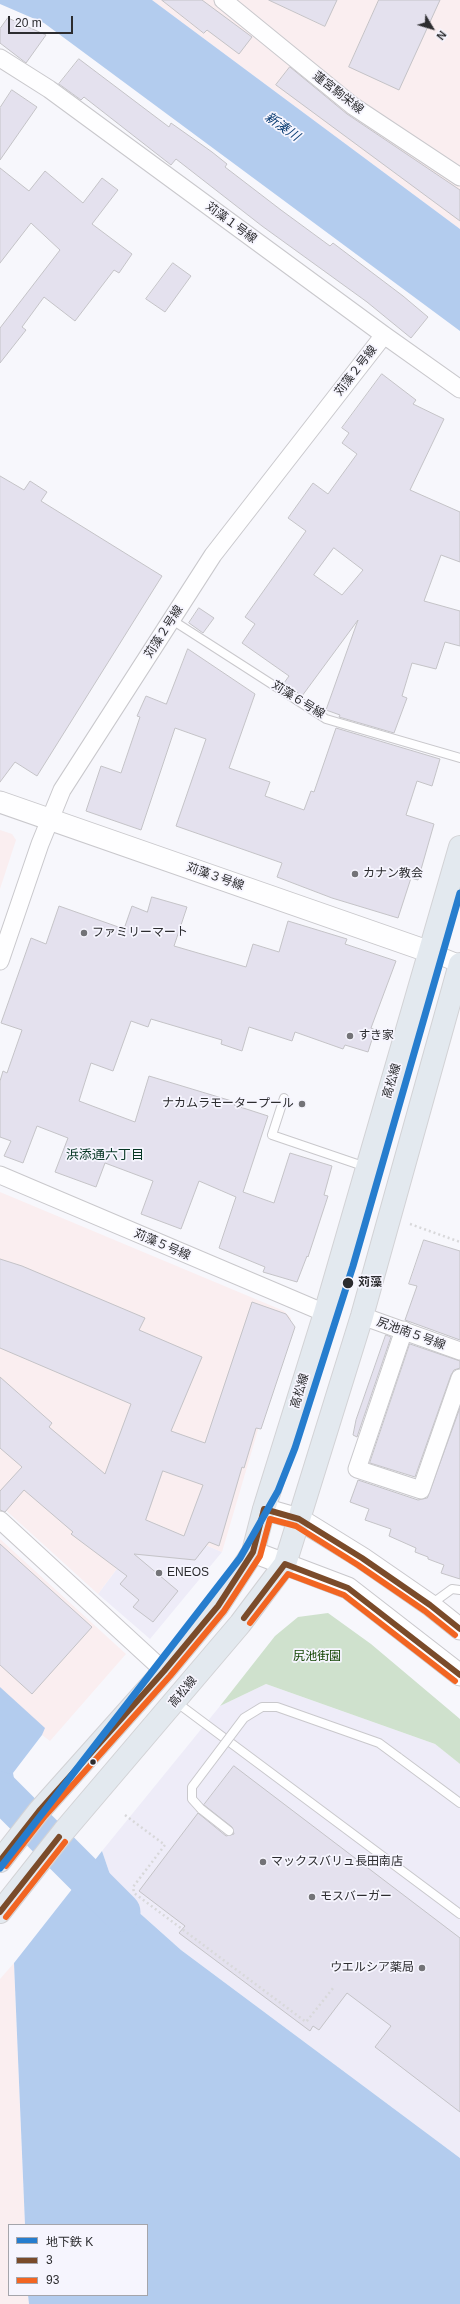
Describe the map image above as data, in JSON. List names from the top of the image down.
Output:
{
  "streets": {
    "main road": ["高松線"],
    "street": [
      "蓮宮駒栄線",
      "苅藻１号線",
      "苅藻２号線",
      "苅藻３号線",
      "苅藻５号線",
      "尻池南５号線"
    ],
    "lane": ["苅藻６号線"]
  },
  "crossings": [
    ["苅藻１号線", "苅藻２号線"],
    ["苅藻２号線", "苅藻６号線"],
    ["苅藻２号線", "苅藻３号線"],
    ["苅藻３号線", "高松線"],
    ["高松線", "苅藻５号線"],
    ["高松線", "尻池南５号線"]
  ],
  "districts": ["浜添通六丁目"],
  "water": ["新湊川"],
  "parks": ["尻池街園"],
  "places": [
    "カナン教会",
    "ファミリーマート",
    "すき家",
    "ナカムラモータープール",
    "苅藻",
    "ENEOS",
    "マックスバリュ長田南店",
    "モスバーガー",
    "ウエルシア薬局"
  ],
  "lines": ["metro line K", "transit line 3", "transit line 93"],
  "legend": ["地下鉄 K", "3", "93"],
  "scale_bar": "20 m",
  "north": "bottom right"
}
